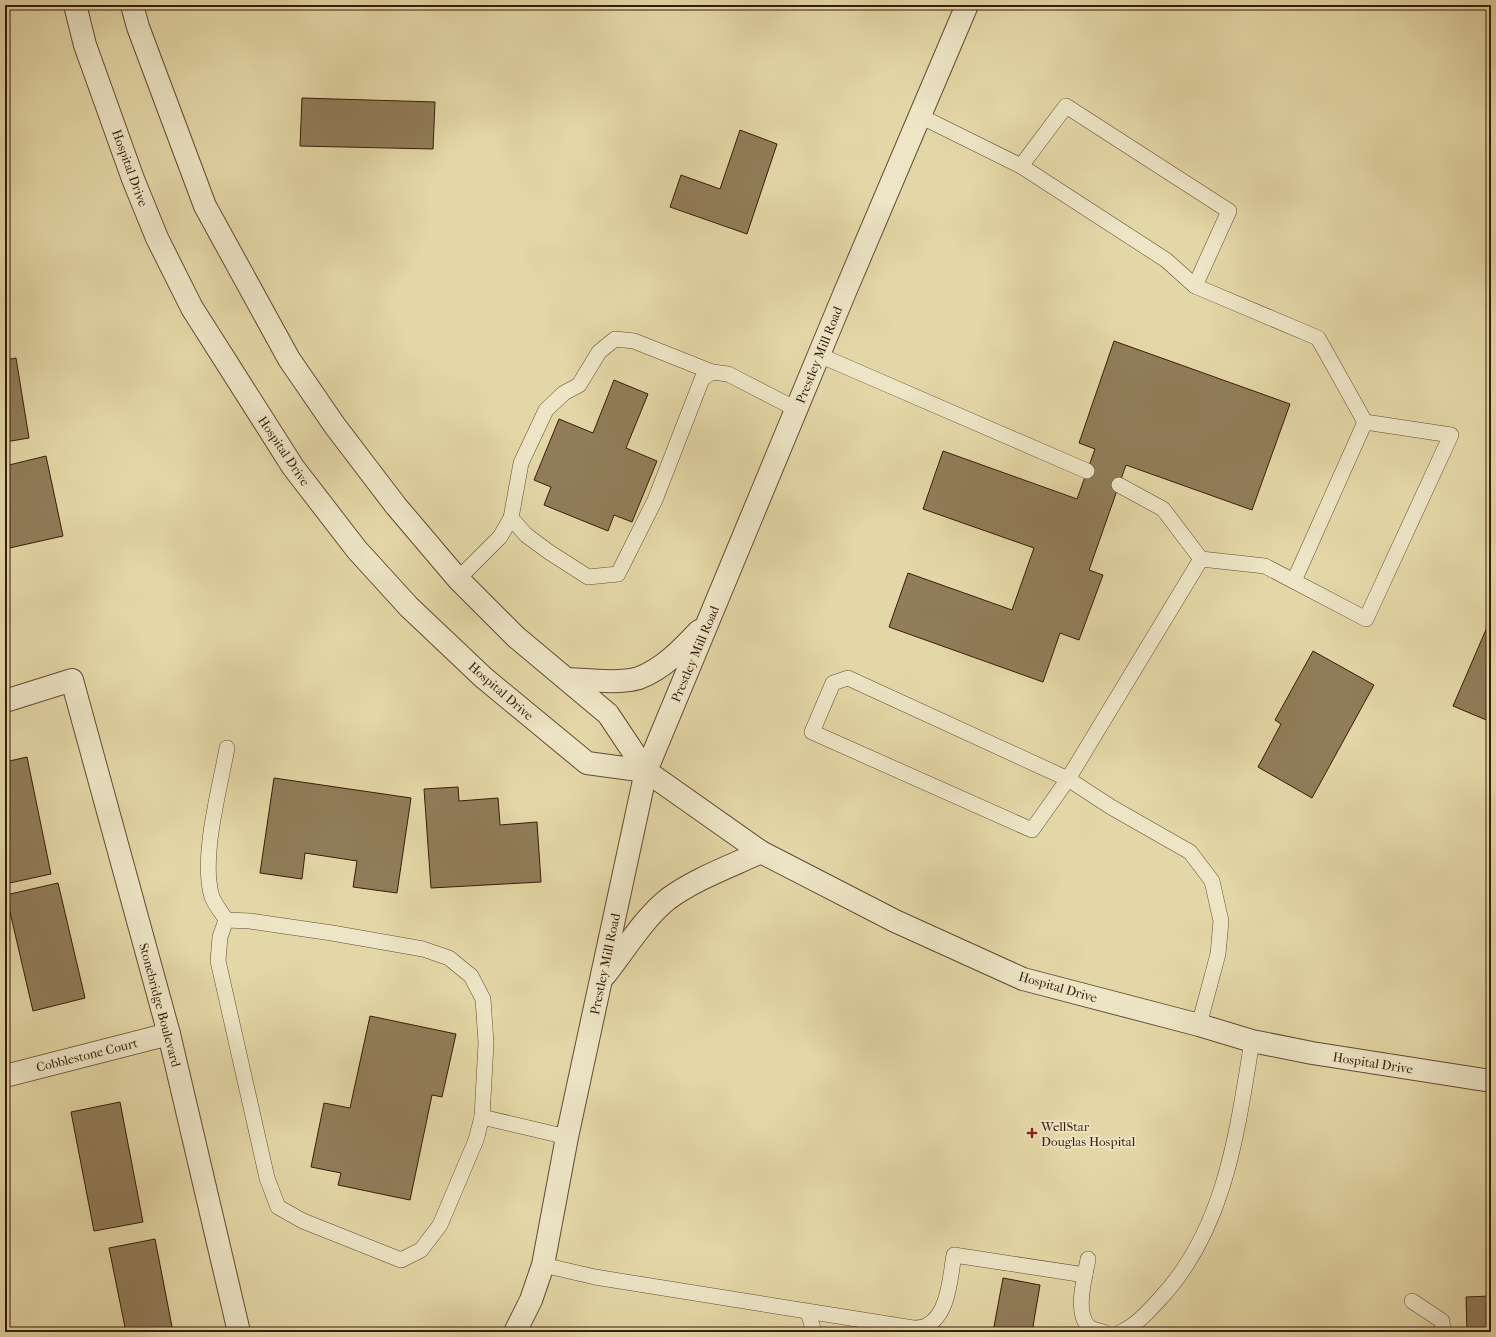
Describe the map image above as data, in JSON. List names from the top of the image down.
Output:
{
  "streets": {
    "street": [
      "Hospital Drive",
      "Prestley Mill Road",
      "Stonebridge Boulevard",
      "Cobblestone Court"
    ]
  },
  "crossings": [
    ["Hospital Drive", "Prestley Mill Road"],
    ["Stonebridge Boulevard", "Cobblestone Court"]
  ],
  "places": {
    "health": ["WellStar Douglas Hospital"]
  }
}
